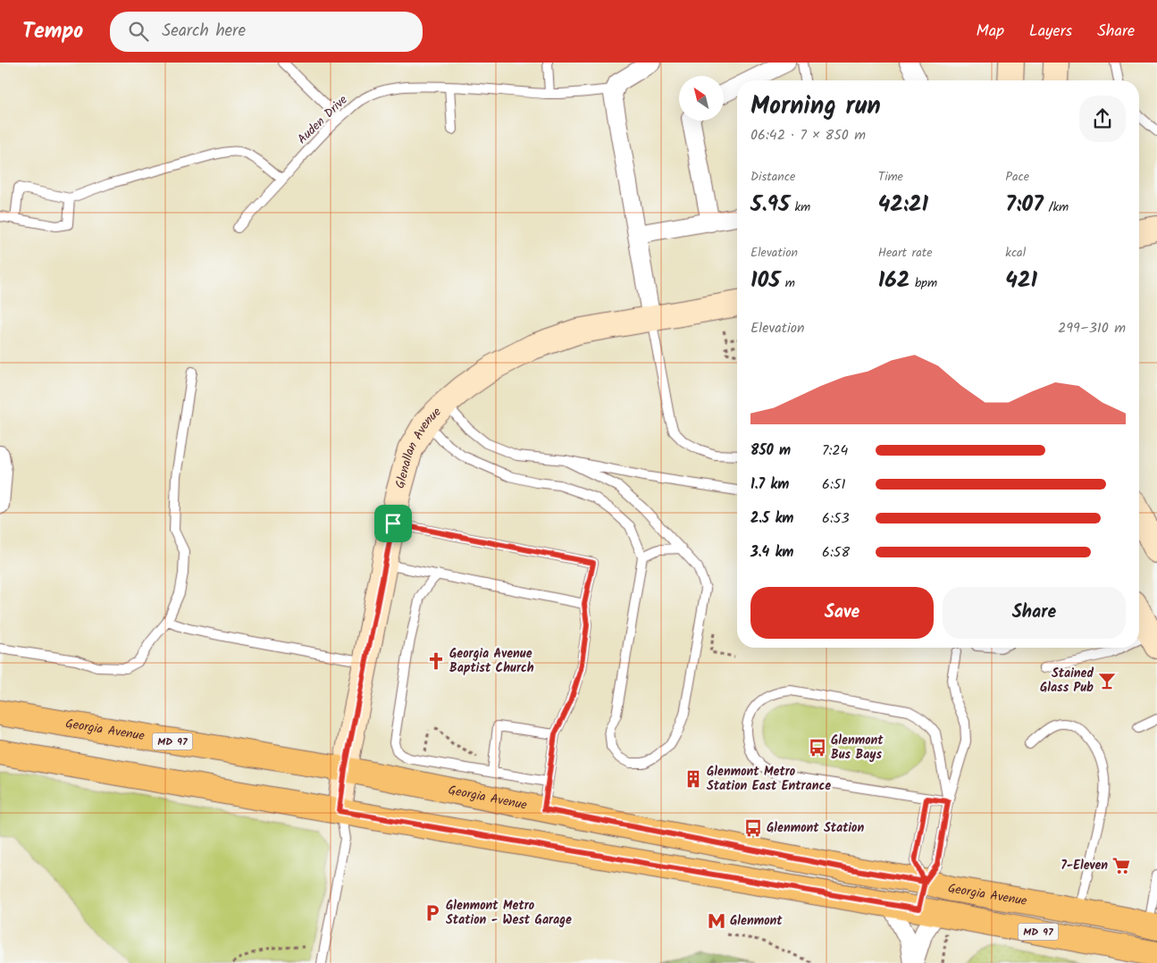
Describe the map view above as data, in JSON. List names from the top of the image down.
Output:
{
  "streets": {
    "main road": ["Georgia Avenue", "MD 97"],
    "street": ["Glenallan Avenue"],
    "lane": ["Auden Drive"]
  },
  "crossings": [
    ["Glenallan Avenue", "Georgia Avenue"],
    ["Glenallan Avenue", "MD 97"]
  ],
  "places": {
    "church": ["Georgia Avenue Baptist Church"],
    "bar": ["Stained Glass Pub"],
    "bus stop": ["Glenmont Bus Bays", "Glenmont Station"],
    "building": ["Glenmont Metro Station East Entrance"],
    "supermarket": ["7-Eleven"],
    "parking": ["Glenmont Metro Station - West Garage"],
    "metro station": ["Glenmont"]
  },
  "north": "top left",
  "page": {
    "header": "Tempo",
    "search": "Search here",
    "nav": ["Map", "Layers", "Share"],
    "heading": ["Morning run", "06:42 · 7 × 850 m"],
    "stats": [
      ["Distance", "5.95 km"],
      ["Time", "42:21"],
      ["Pace", "7:07 /km"],
      ["Elevation", "105 m"],
      ["Heart rate", "162 bpm"],
      ["kcal", "421"]
    ],
    "chart": ["Elevation", "299–310 m"],
    "list": [
      {
        "name": "850 m",
        "note": "7:24"
      },
      {
        "name": "1.7 km",
        "note": "6:51"
      },
      {
        "name": "2.5 km",
        "note": "6:53"
      },
      {
        "name": "3.4 km",
        "note": "6:58"
      }
    ],
    "buttons": ["Save", "Share"]
  }
}
